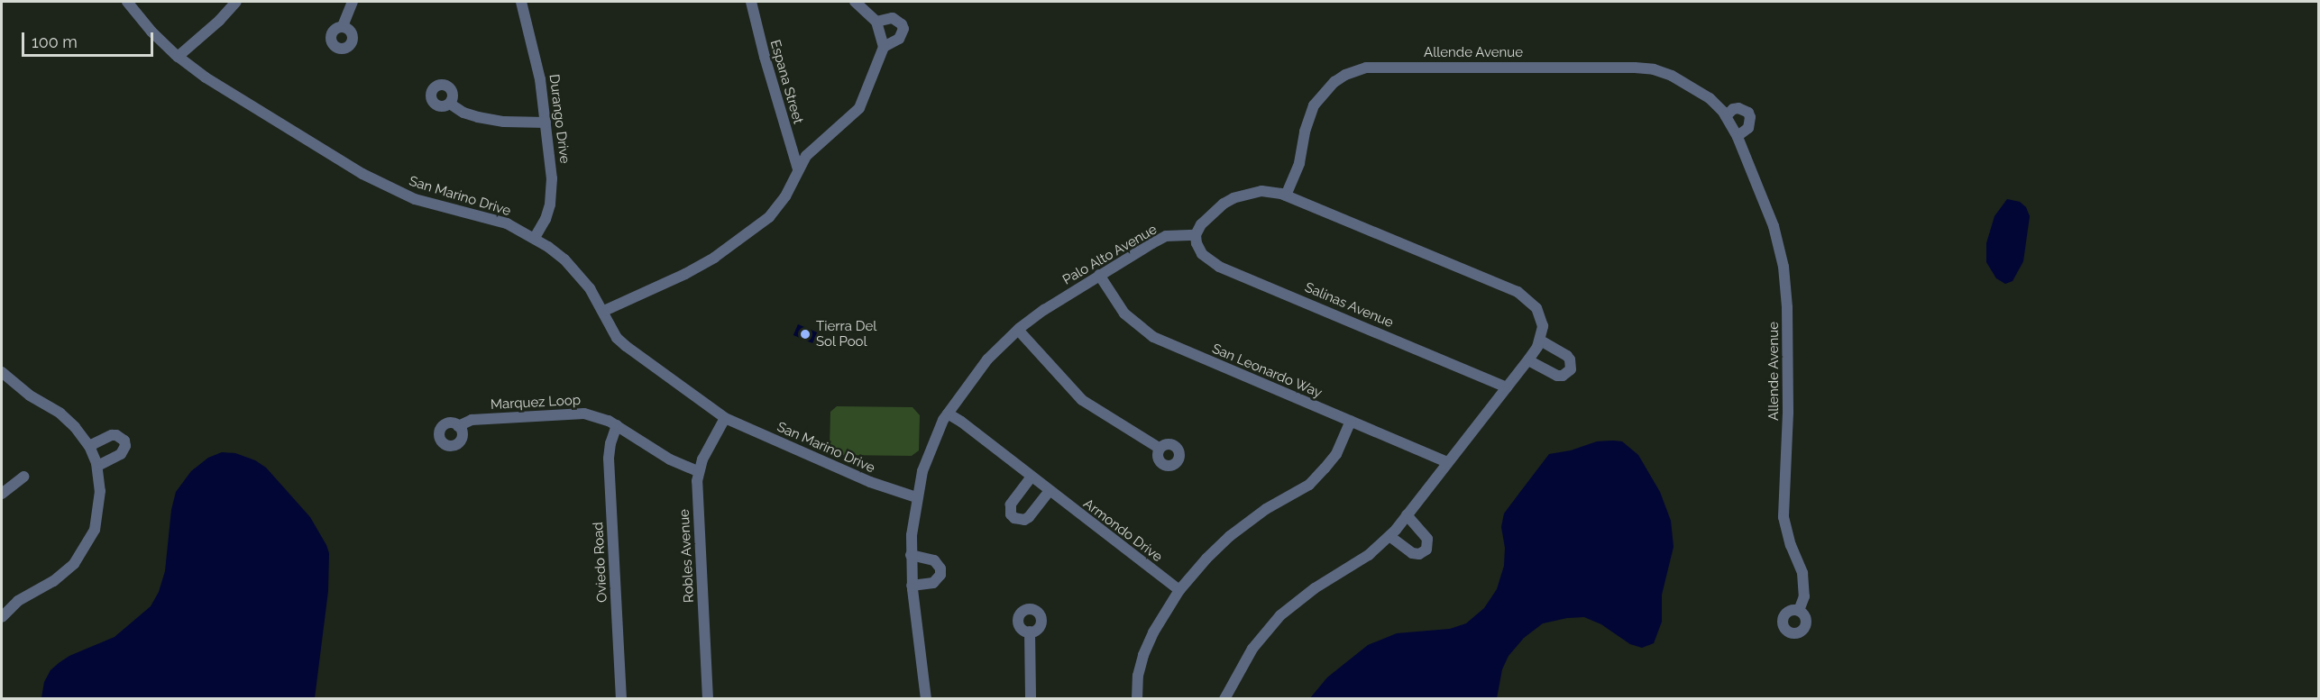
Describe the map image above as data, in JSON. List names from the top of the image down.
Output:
{
  "streets": {
    "street": [
      "Allende Avenue",
      "Espana Street",
      "Durango Drive",
      "San Marino Drive",
      "Palo Alto Avenue",
      "Salinas Avenue",
      "San Leonardo Way",
      "Marquez Loop",
      "Armondo Drive",
      "Robles Avenue",
      "Oviedo Road"
    ]
  },
  "crossings": [
    ["Durango Drive", "San Marino Drive"],
    ["San Marino Drive", "Palo Alto Avenue"],
    ["San Marino Drive", "Robles Avenue"],
    ["Palo Alto Avenue", "Salinas Avenue"],
    ["Palo Alto Avenue", "San Leonardo Way"],
    ["Palo Alto Avenue", "Armondo Drive"],
    ["Marquez Loop", "Robles Avenue"],
    ["Marquez Loop", "Oviedo Road"]
  ],
  "places": ["Tierra Del Sol Pool"],
  "scale_bar": "100 m"
}
